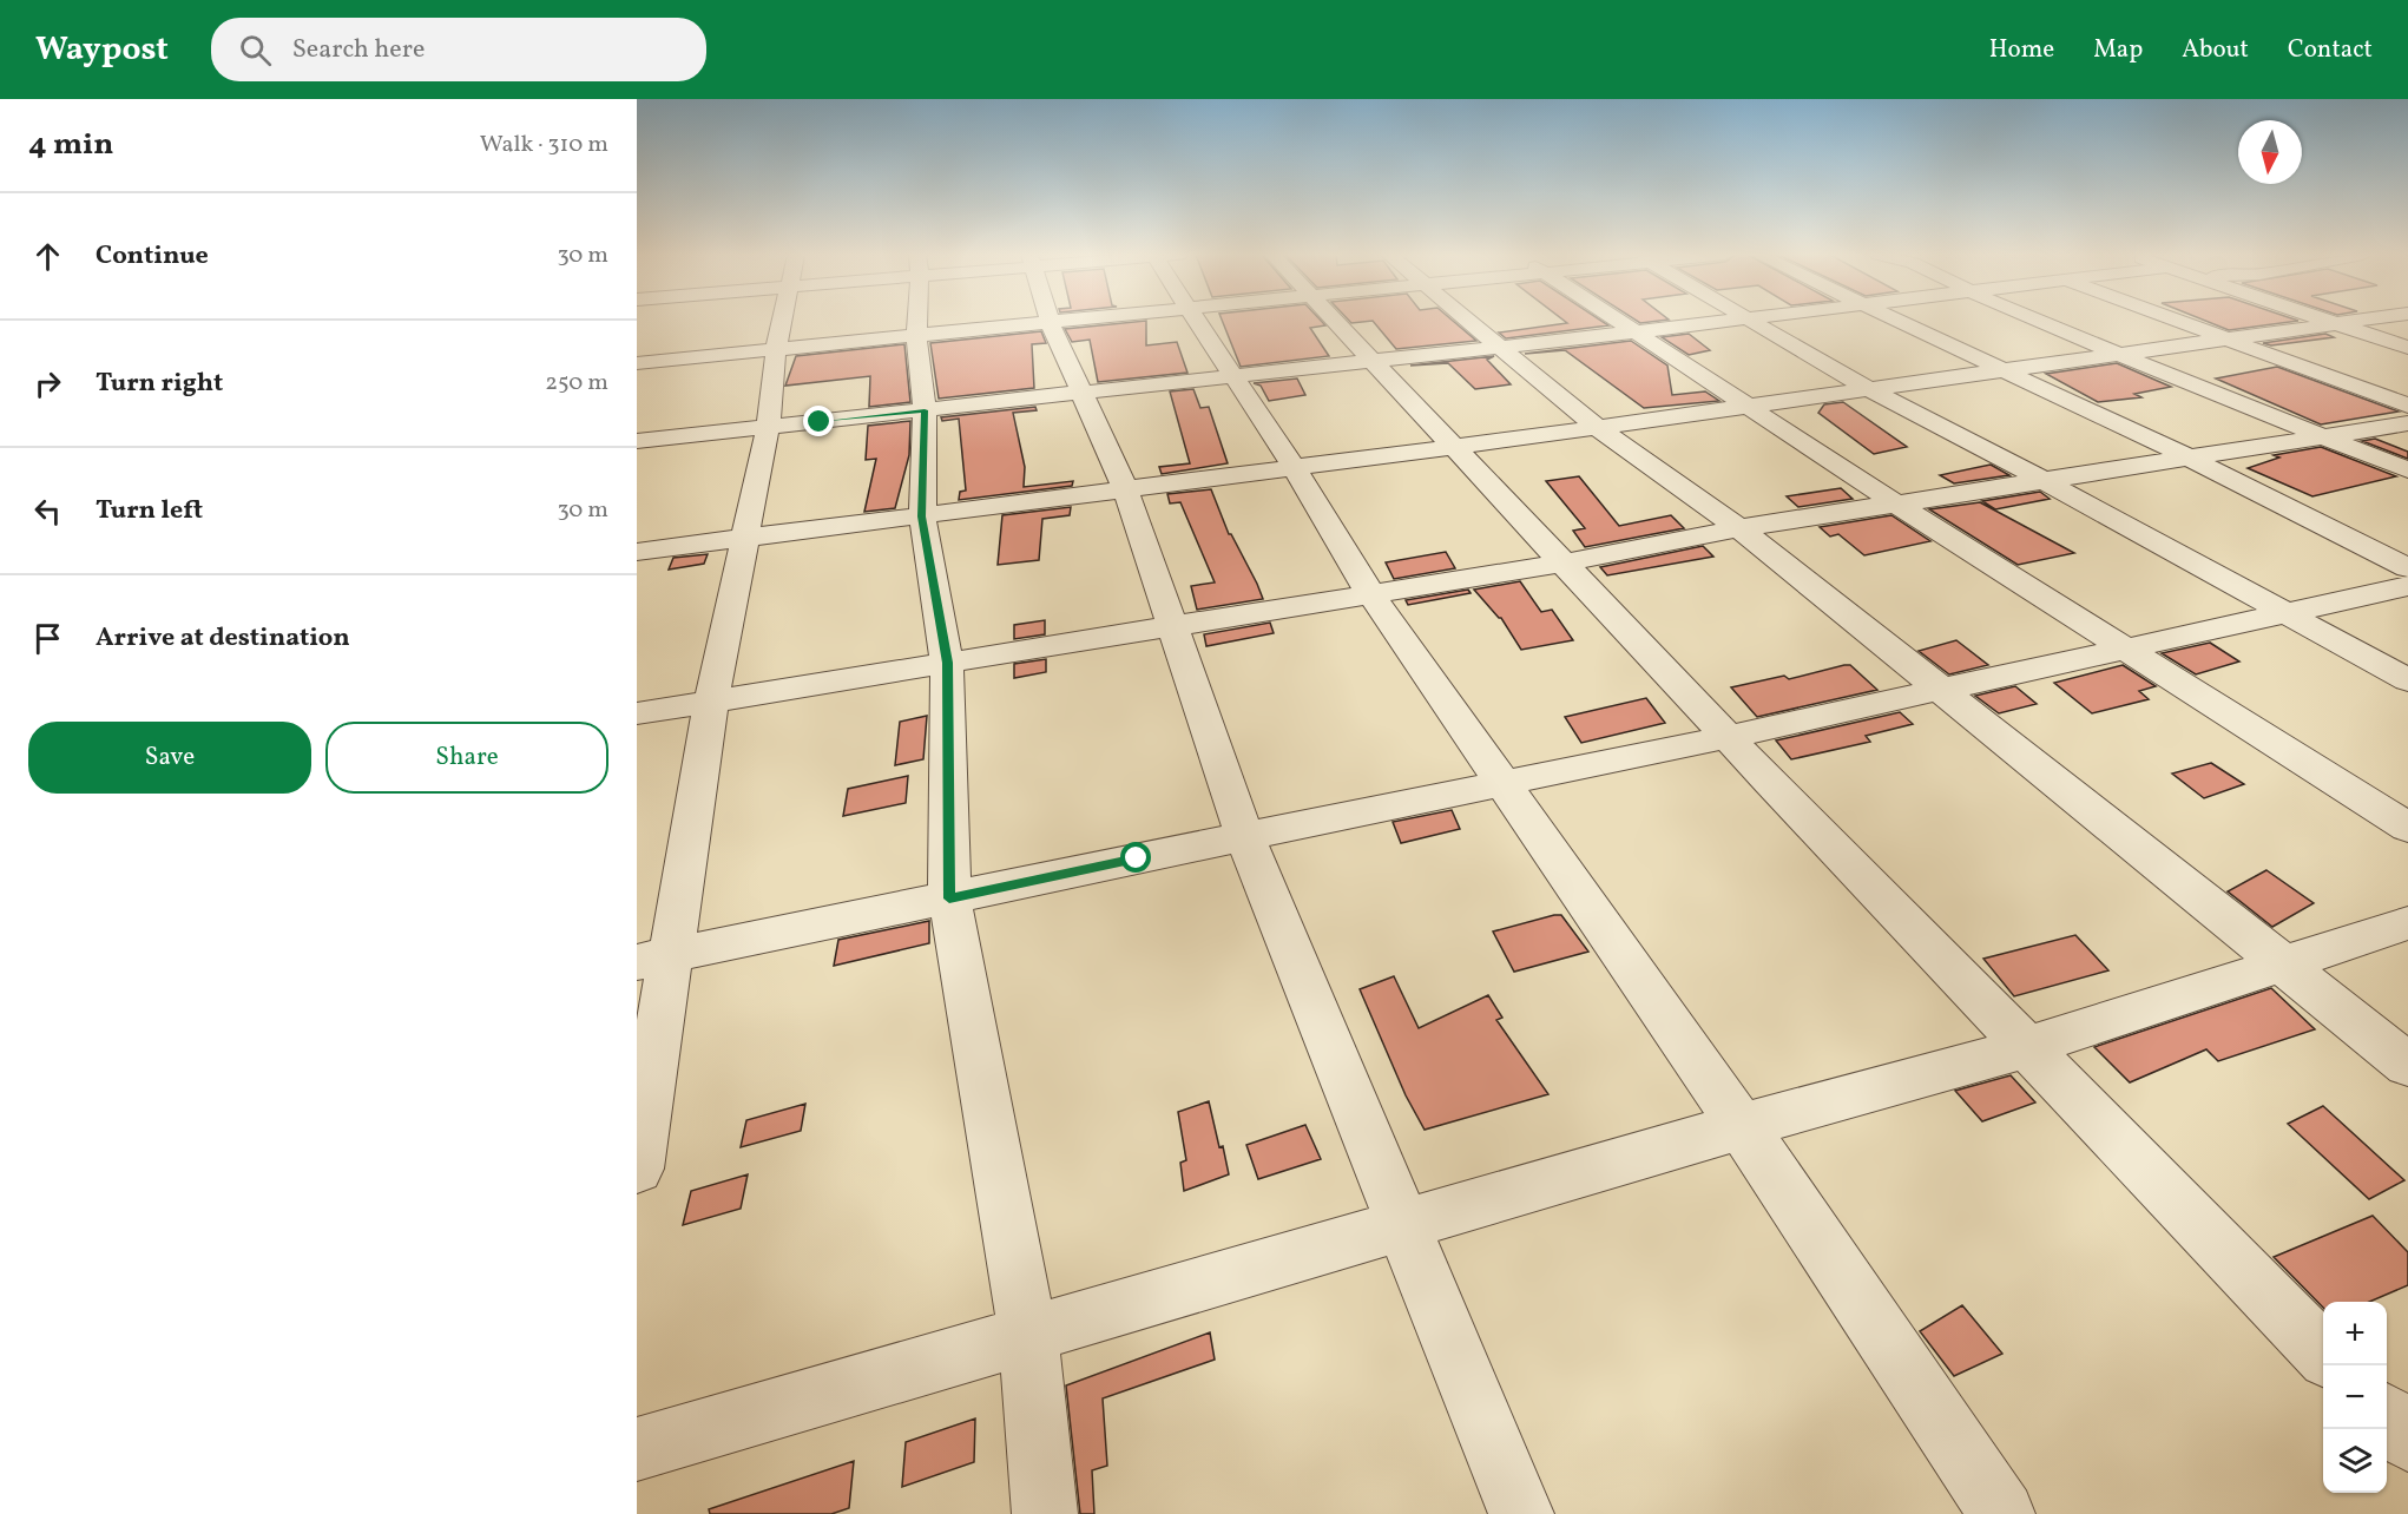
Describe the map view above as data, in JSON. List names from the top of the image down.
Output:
{
  "north": "bottom",
  "page": {
    "header": "Waypost",
    "search": "Search here",
    "nav": [
      "Home",
      "Map",
      "About",
      "Contact"
    ],
    "heading": ["4 min", "Walk · 310 m"],
    "list": [
      ["Continue", "30 m"],
      ["Turn right", "250 m"],
      ["Turn left", "30 m"],
      "Arrive at destination"
    ],
    "buttons": ["Save", "Share"],
    "map_buttons": ["+", "−"]
  }
}
